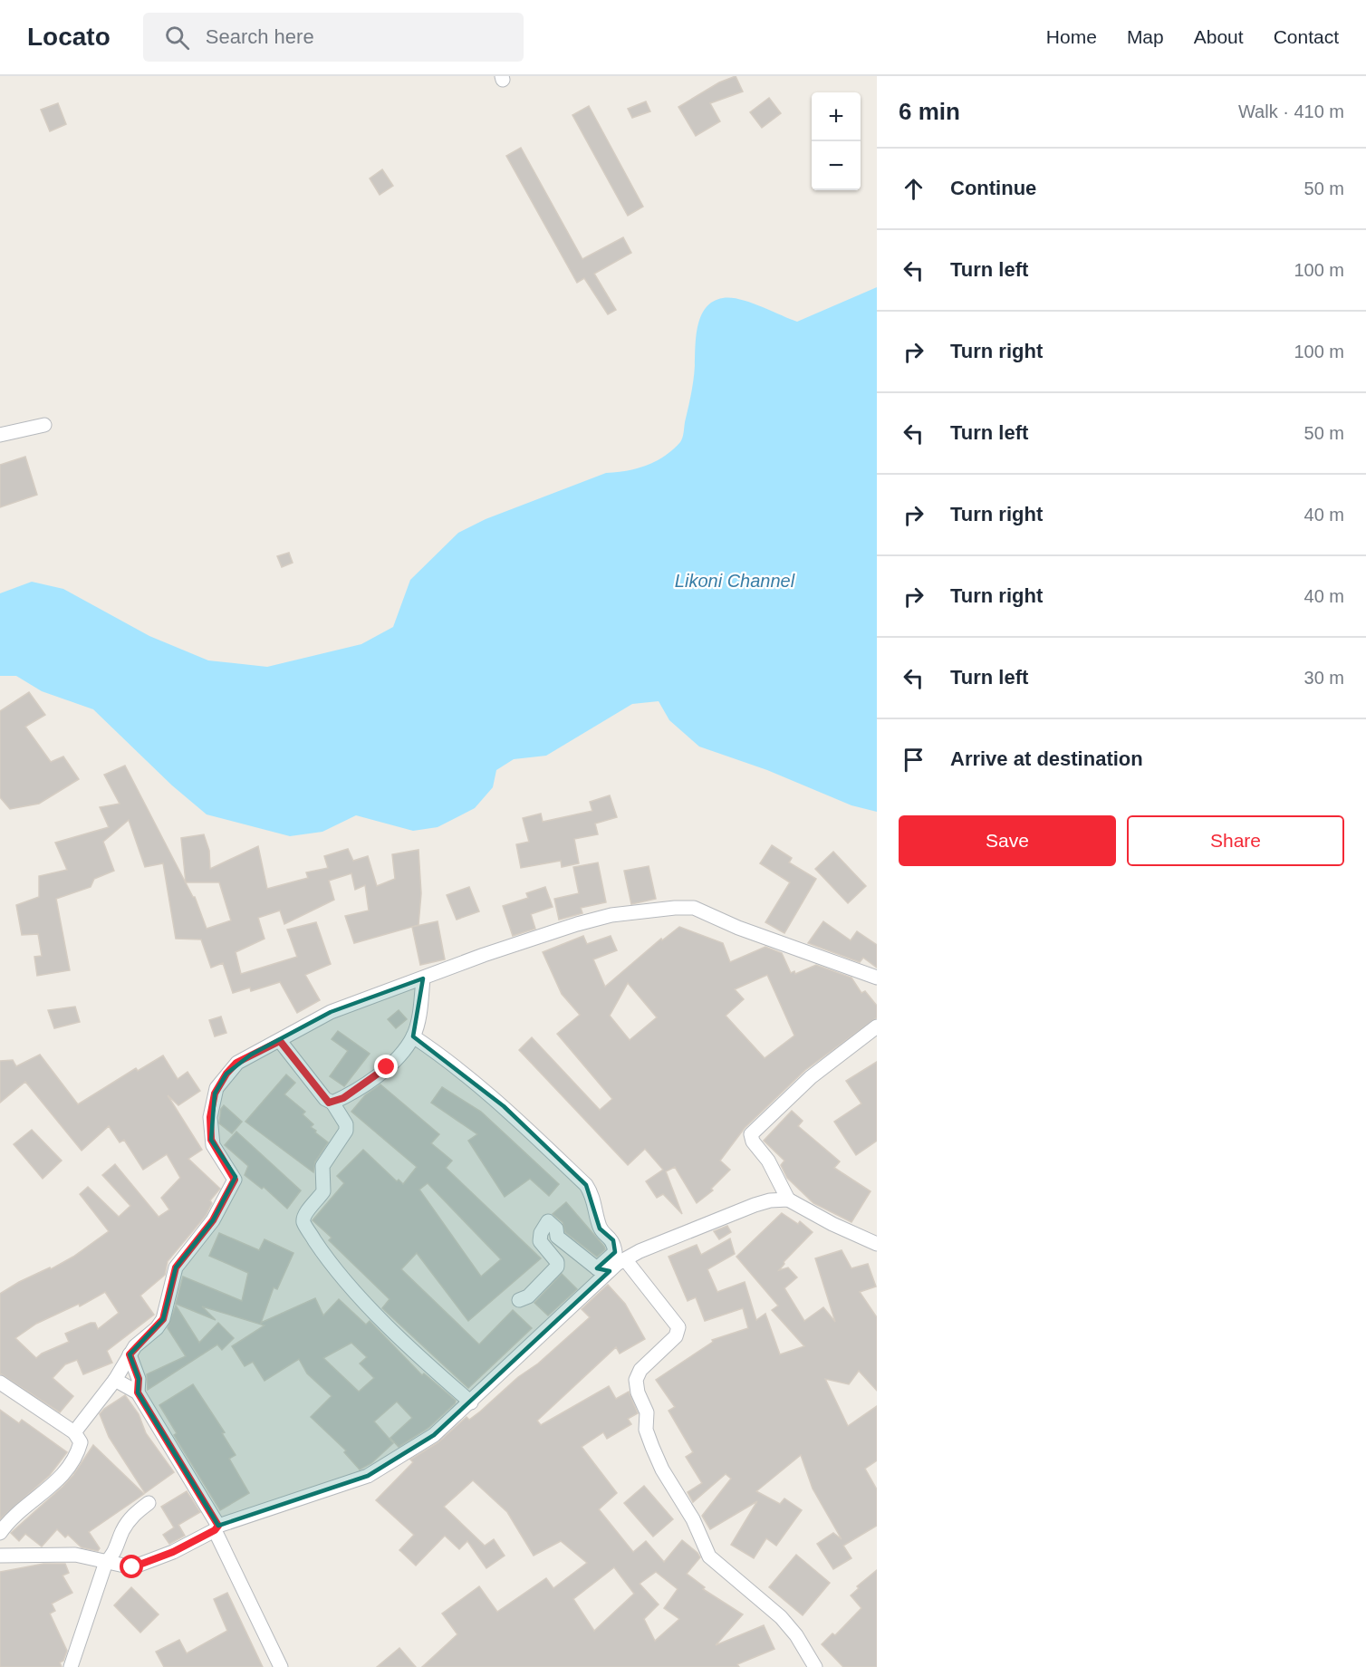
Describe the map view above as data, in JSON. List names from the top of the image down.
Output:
{
  "water": ["Likoni Channel"],
  "page": {
    "header": "Locato",
    "search": "Search here",
    "nav": [
      "Home",
      "Map",
      "About",
      "Contact"
    ],
    "heading": ["6 min", "Walk · 410 m"],
    "map_buttons": ["+", "−"],
    "list": [
      ["Continue", "50 m"],
      ["Turn left", "100 m"],
      ["Turn right", "100 m"],
      ["Turn left", "50 m"],
      ["Turn right", "40 m"],
      ["Turn right", "40 m"],
      ["Turn left", "30 m"],
      "Arrive at destination"
    ],
    "buttons": ["Save", "Share"]
  }
}
